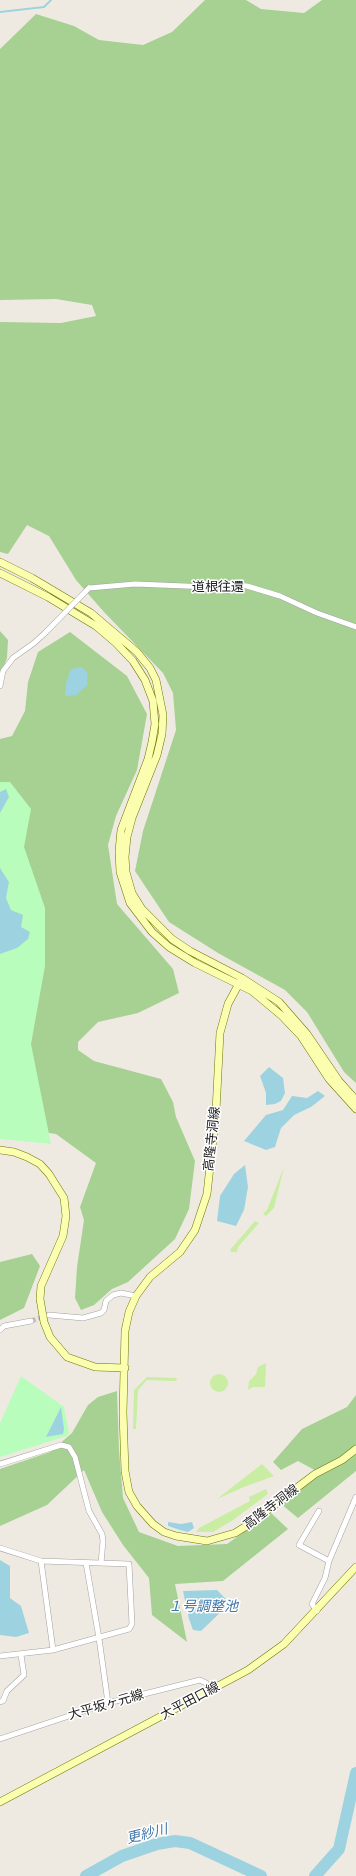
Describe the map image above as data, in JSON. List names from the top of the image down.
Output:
{
  "streets": {
    "street": [
      "道根往還",
      "高隆寺洞線",
      "大平田口線",
      "大平坂ヶ元線"
    ]
  },
  "crossings": [
    ["大平田口線", "大平坂ヶ元線"]
  ],
  "water": ["１号調整池", "更紗川"]
}
